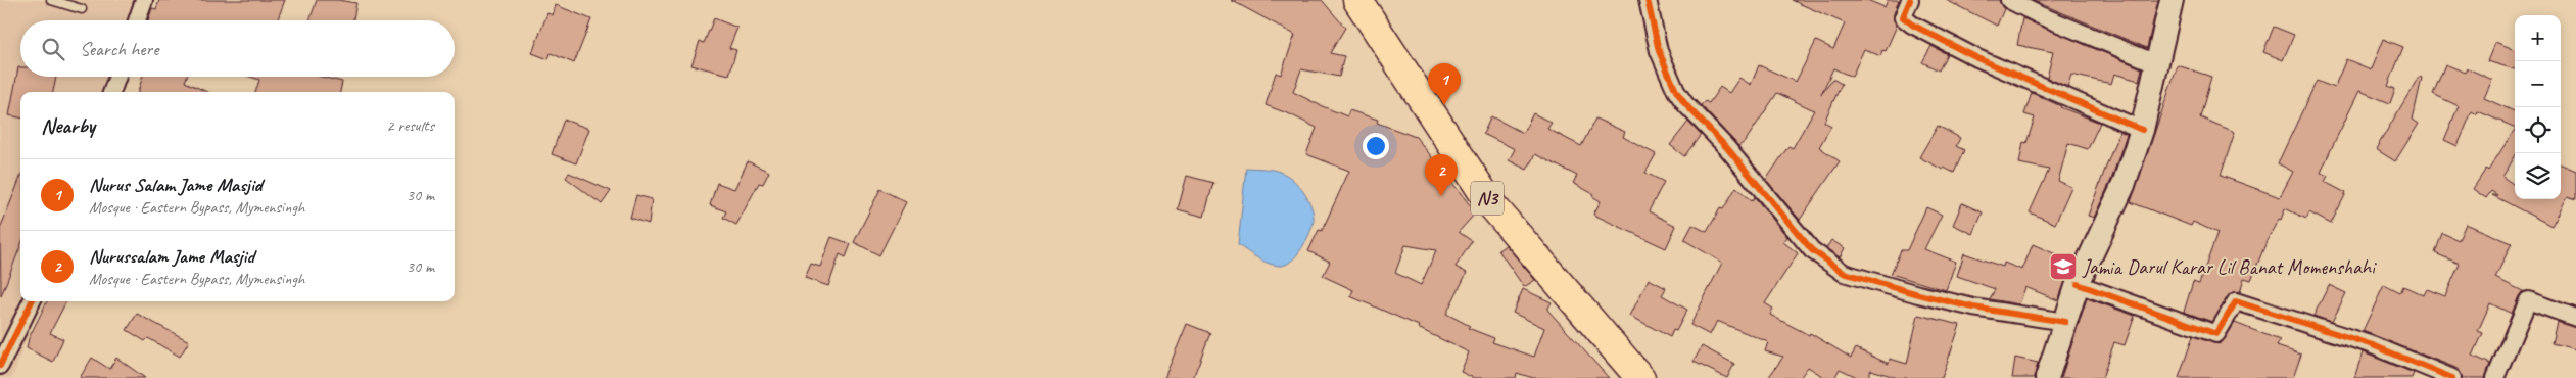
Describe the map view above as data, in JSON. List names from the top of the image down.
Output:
{
  "streets": {
    "highway": ["N3"]
  },
  "places": {
    "school or university": ["Jamia Darul Karar Lil Banat Momenshahi"]
  },
  "page": {
    "map_buttons": ["+", "−"],
    "search": "Search here",
    "pins": ["1", "2"],
    "heading": ["Nearby", "2 results"],
    "list": [
      {
        "mark": "1",
        "name": "Nurus Salam Jame Masjid",
        "note": "Mosque · Eastern Bypass, Mymensingh",
        "value": "30 m"
      },
      {
        "mark": "2",
        "name": "Nurussalam Jame Masjid",
        "note": "Mosque · Eastern Bypass, Mymensingh",
        "value": "30 m"
      }
    ]
  }
}
